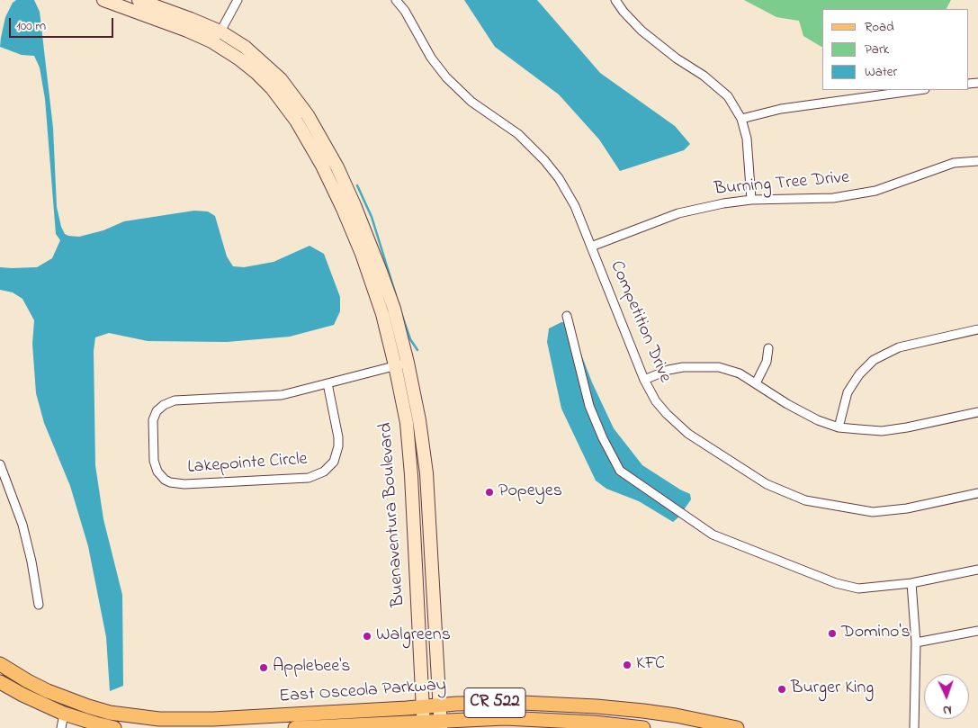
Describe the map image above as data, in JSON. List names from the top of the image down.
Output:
{
  "streets": {
    "main road": ["Buenaventura Boulevard", "East Osceola Parkway", "CR 522"],
    "street": ["Burning Tree Drive", "Competition Drive", "Lakepointe Circle"]
  },
  "crossings": [
    ["Burning Tree Drive", "Competition Drive"],
    ["Lakepointe Circle", "Buenaventura Boulevard"],
    ["Buenaventura Boulevard", "East Osceola Parkway"]
  ],
  "places": [
    "Popeyes",
    "Domino's",
    "Walgreens",
    "KFC",
    "Applebee's",
    "Burger King"
  ],
  "legend": ["Road", "Park", "Water"],
  "scale_bar": "100 m",
  "north": "bottom"
}
